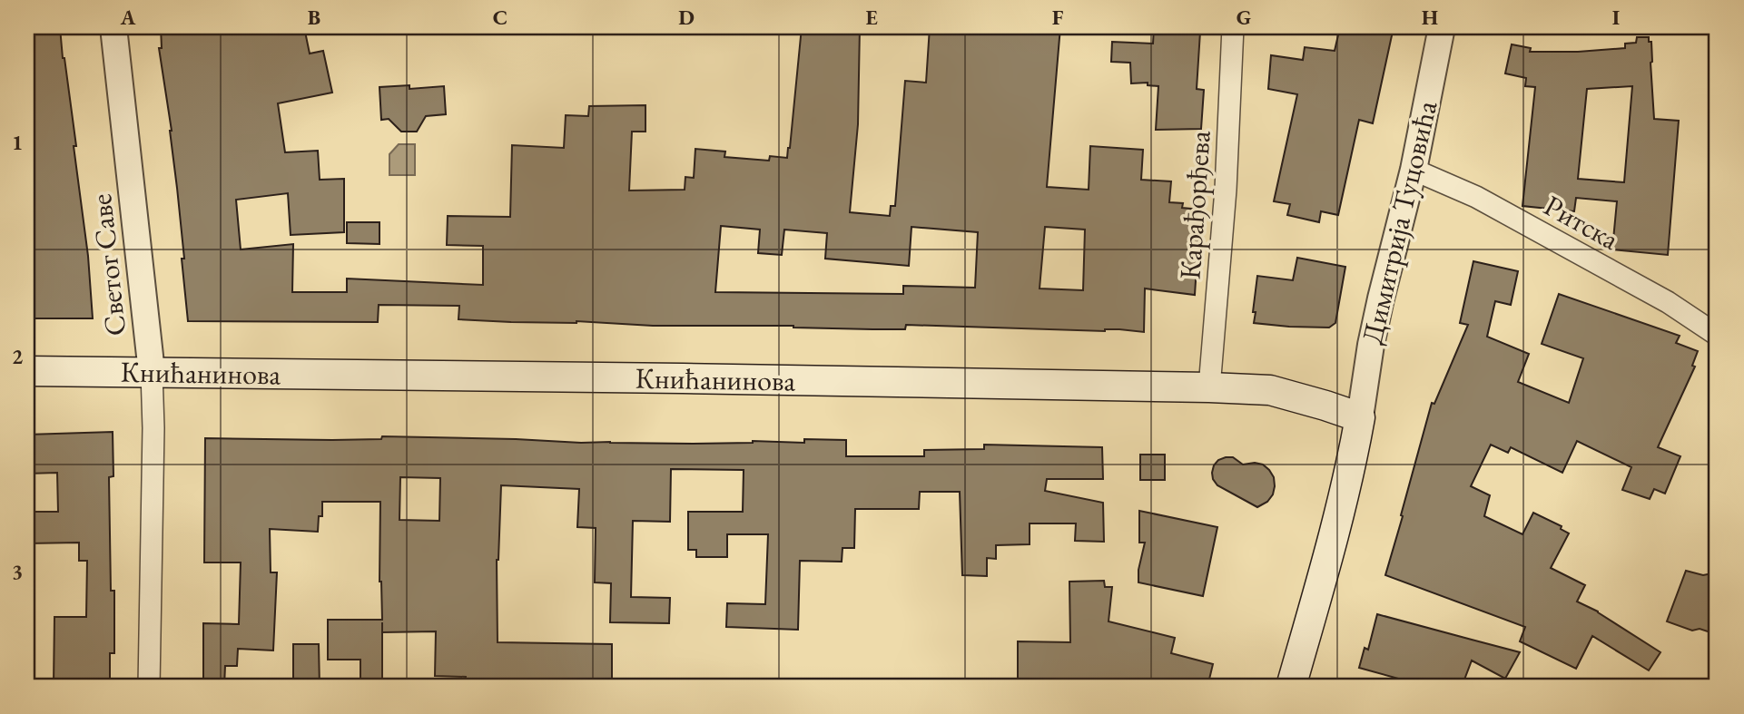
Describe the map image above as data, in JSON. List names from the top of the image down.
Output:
{
  "streets": {
    "main road": ["Книћанинова"],
    "street": [
      "Карађорђева",
      "Димитрија Туцовића",
      "Ритска",
      "Светог Саве"
    ]
  },
  "crossings": [
    ["Карађорђева", "Книћанинова"],
    ["Димитрија Туцовића", "Ритска"],
    ["Димитрија Туцовића", "Книћанинова"],
    ["Светог Саве", "Книћанинова"]
  ],
  "grid": {
    "columns": [
      "A",
      "B",
      "C",
      "D",
      "E",
      "F",
      "G",
      "H",
      "I"
    ],
    "rows": ["1", "2", "3"]
  }
}
